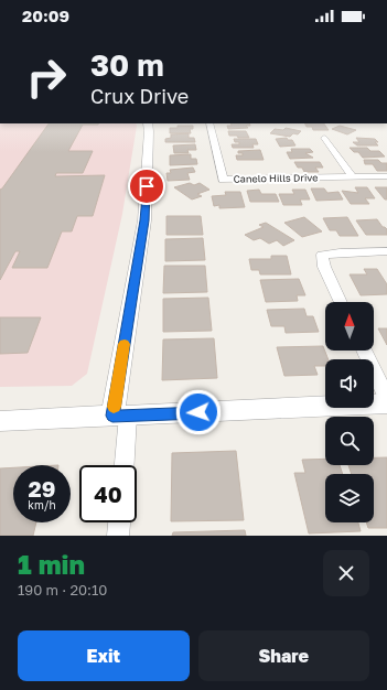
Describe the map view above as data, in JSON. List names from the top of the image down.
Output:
{
  "streets": {
    "street": ["Canelo Hills Drive"]
  },
  "north": "top",
  "page": {
    "status": "20:09",
    "turn": ["30 m", "Crux Drive"],
    "speed": "29 km/h",
    "limit": "40",
    "heading": ["1 min", "190 m · 20:10"],
    "buttons": ["Exit", "Share"]
  }
}
